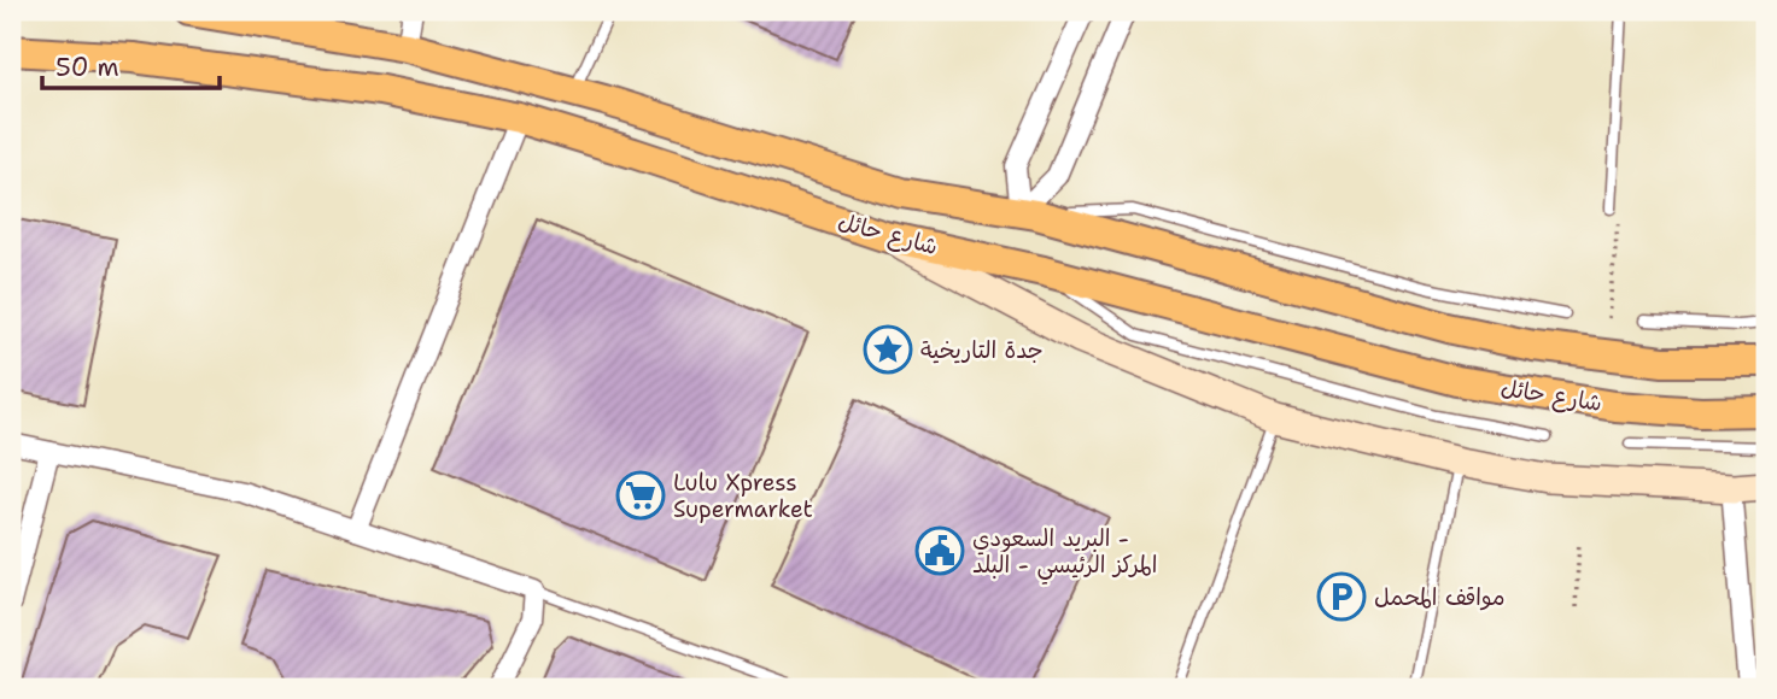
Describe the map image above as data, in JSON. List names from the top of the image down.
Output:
{
  "streets": {
    "main road": ["شارع حائل"]
  },
  "places": {
    "place": ["جدة التاريخية"],
    "supermarket": ["Lulu Xpress Supermarket"],
    "public building": ["البريد السعودي - المركز الرئيسي - البلد"],
    "parking": ["مواقف المحمل"]
  },
  "scale_bar": "50 m"
}
